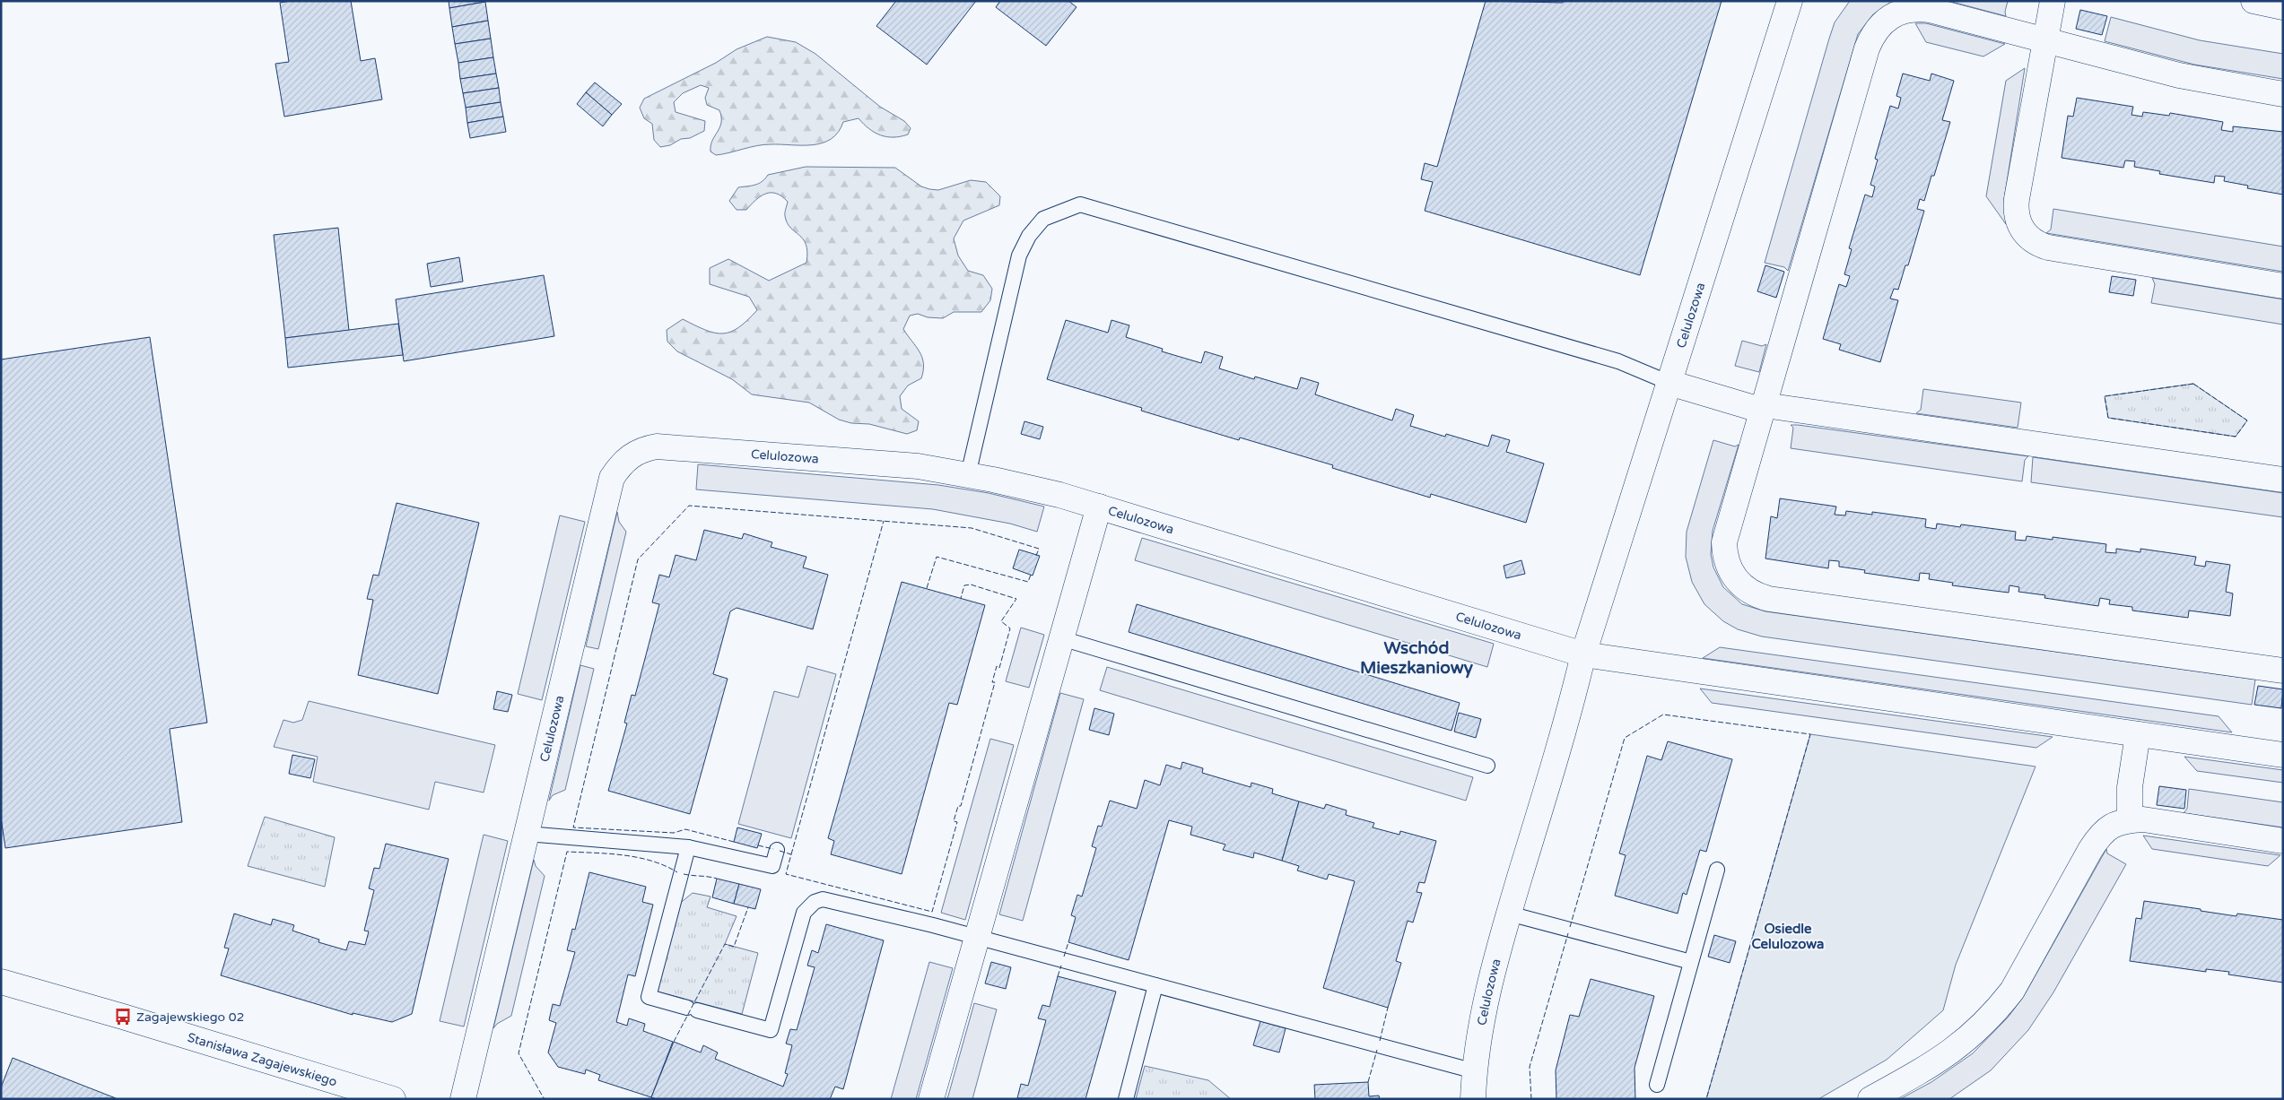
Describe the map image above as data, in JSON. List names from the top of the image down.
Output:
{
  "streets": {
    "street": ["Celulozowa", "Stanisława Zagajewskiego"]
  },
  "districts": ["Wschód Mieszkaniowy", "Osiedle Celulozowa"],
  "places": {
    "bus stop": ["Zagajewskiego 02"]
  }
}
